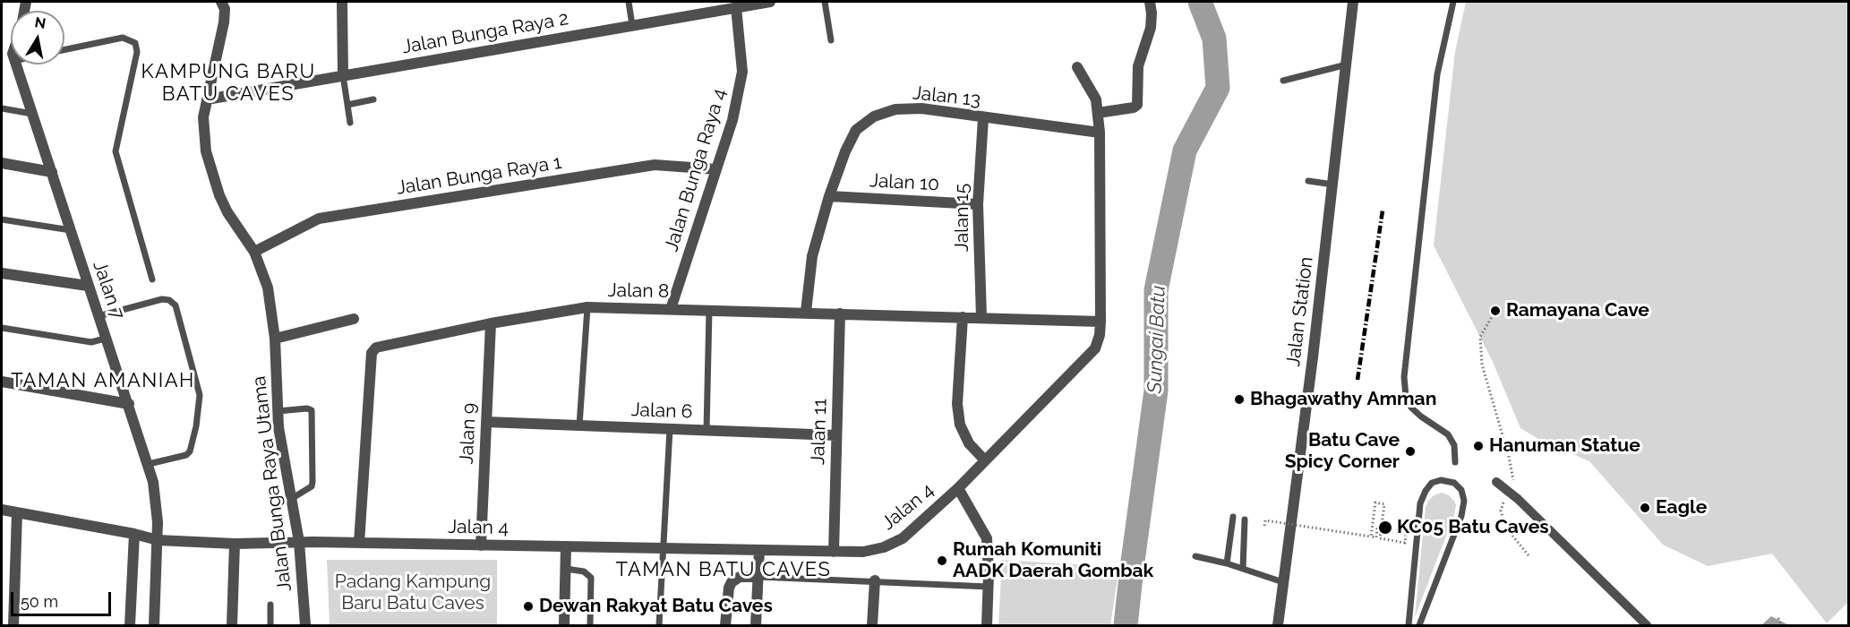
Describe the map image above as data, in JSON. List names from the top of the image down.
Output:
{
  "streets": {
    "street": [
      "Jalan Bunga Raya 2",
      "Jalan 13",
      "Jalan Bunga Raya 4",
      "Jalan Bunga Raya 1",
      "Jalan 10",
      "Jalan 15",
      "Jalan 7",
      "Jalan 8",
      "Jalan Station",
      "Jalan 6",
      "Jalan 11",
      "Jalan 9",
      "Jalan Bunga Raya Utama",
      "Jalan 4"
    ]
  },
  "crossings": [
    ["Jalan Bunga Raya 2", "Jalan Bunga Raya 4"],
    ["Jalan Bunga Raya 2", "Jalan Bunga Raya Utama"],
    ["Jalan 13", "Jalan 10"],
    ["Jalan 13", "Jalan 15"],
    ["Jalan 13", "Jalan 8"],
    ["Jalan 13", "Jalan 4"],
    ["Jalan Bunga Raya 4", "Jalan Bunga Raya 1"],
    ["Jalan Bunga Raya 4", "Jalan 8"],
    ["Jalan Bunga Raya 1", "Jalan Bunga Raya Utama"],
    ["Jalan 10", "Jalan 15"],
    ["Jalan 15", "Jalan 8"],
    ["Jalan 7", "Jalan 4"],
    ["Jalan 8", "Jalan 11"],
    ["Jalan 8", "Jalan 9"],
    ["Jalan 8", "Jalan 4"],
    ["Jalan 6", "Jalan 11"],
    ["Jalan 6", "Jalan 9"],
    ["Jalan 11", "Jalan 4"],
    ["Jalan 9", "Jalan 4"],
    ["Jalan Bunga Raya Utama", "Jalan 4"]
  ],
  "districts": ["KAMPUNG BARU BATU CAVES", "TAMAN AMANIAH", "TAMAN BATU CAVES"],
  "water": ["Sungai Batu"],
  "parks": ["Padang Kampung Baru Batu Caves"],
  "places": [
    "Ramayana Cave",
    "Bhagawathy Amman",
    "Hanuman Statue",
    "Batu Cave Spicy Corner",
    "Eagle",
    "KC05 Batu Caves",
    "Rumah Komuniti AADK Daerah Gombak",
    "Dewan Rakyat Batu Caves"
  ],
  "scale_bar": "50 m",
  "north": "top"
}
